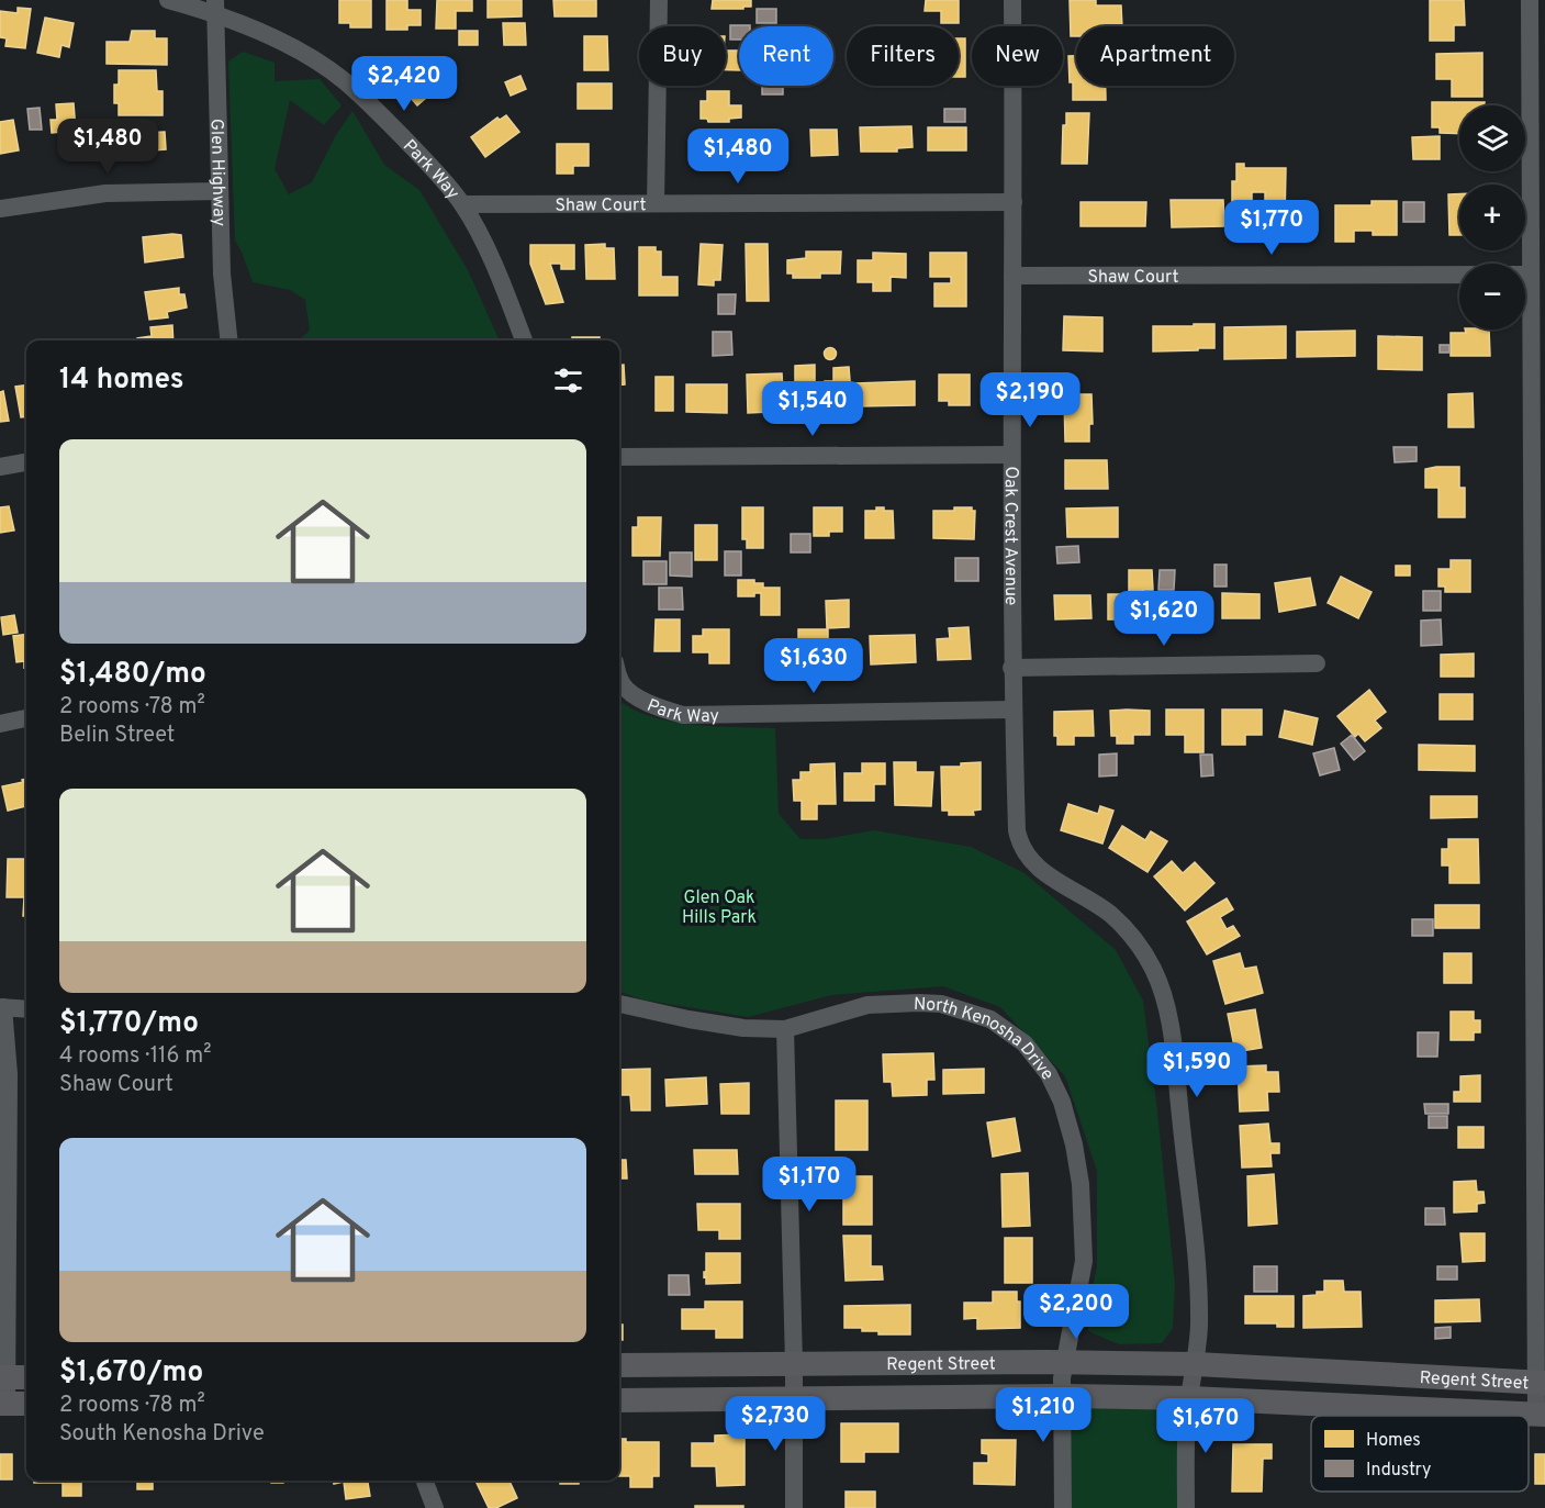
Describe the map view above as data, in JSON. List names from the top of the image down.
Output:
{
  "streets": {
    "street": [
      "Park Way",
      "Glen Highway",
      "Shaw Court",
      "Oak Crest Avenue",
      "North Kenosha Drive",
      "Regent Street"
    ]
  },
  "crossings": [
    ["Park Way", "Glen Highway"],
    ["Park Way", "Shaw Court"],
    ["Park Way", "Oak Crest Avenue"],
    ["Shaw Court", "Oak Crest Avenue"],
    ["Oak Crest Avenue", "Regent Street"],
    ["North Kenosha Drive", "Regent Street"]
  ],
  "parks": ["Glen Oak Hills Park"],
  "legend": ["Homes", "Industry"],
  "page": {
    "chip": [
      "Buy",
      "Rent",
      "Filters",
      "New",
      "Apartment"
    ],
    "price": [
      "$2,420",
      "$1,480",
      "$1,480",
      "$1,770",
      "$2,190",
      "$1,540",
      "$1,620",
      "$1,630",
      "$1,590",
      "$1,170",
      "$2,200",
      "$1,210",
      "$2,730",
      "$1,670"
    ],
    "map_buttons": ["+", "−"],
    "heading": "14 homes",
    "list": [
      {
        "name": "$1,480/mo",
        "note": "2 rooms · 78 m² · Belin Street"
      },
      {
        "name": "$1,770/mo",
        "note": "4 rooms · 116 m² · Shaw Court"
      },
      {
        "name": "$1,670/mo",
        "note": "2 rooms · 78 m² · South Kenosha Drive"
      }
    ]
  }
}
